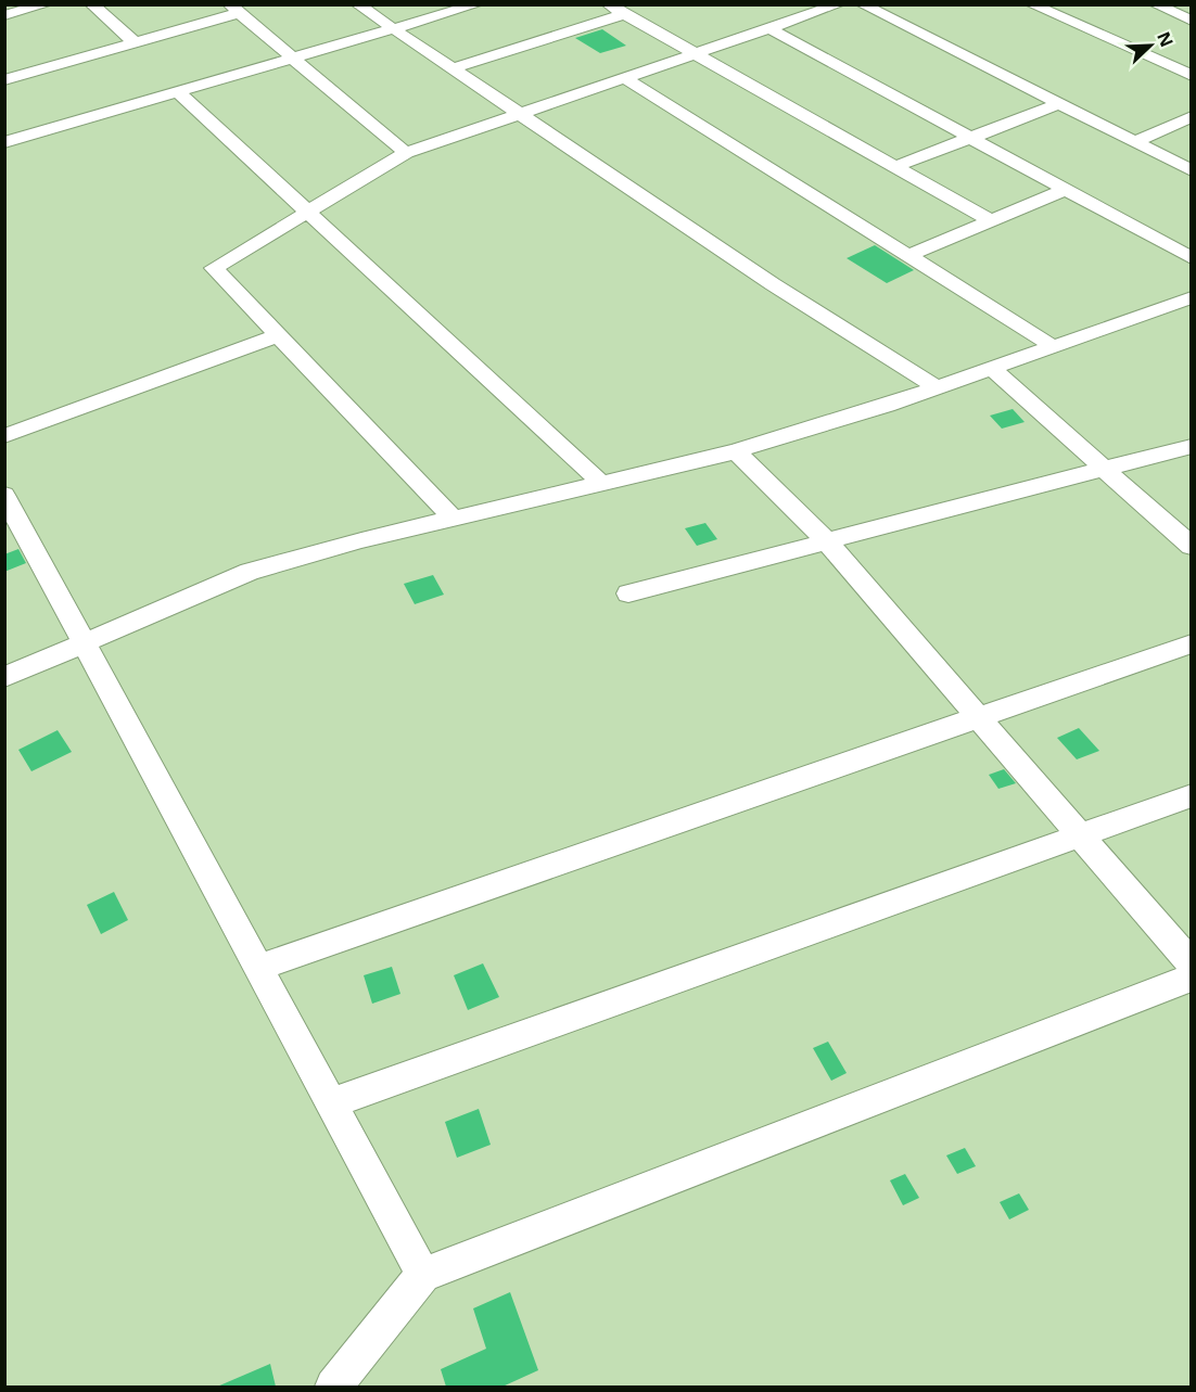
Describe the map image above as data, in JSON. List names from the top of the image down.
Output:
{
  "north": "top right"
}
